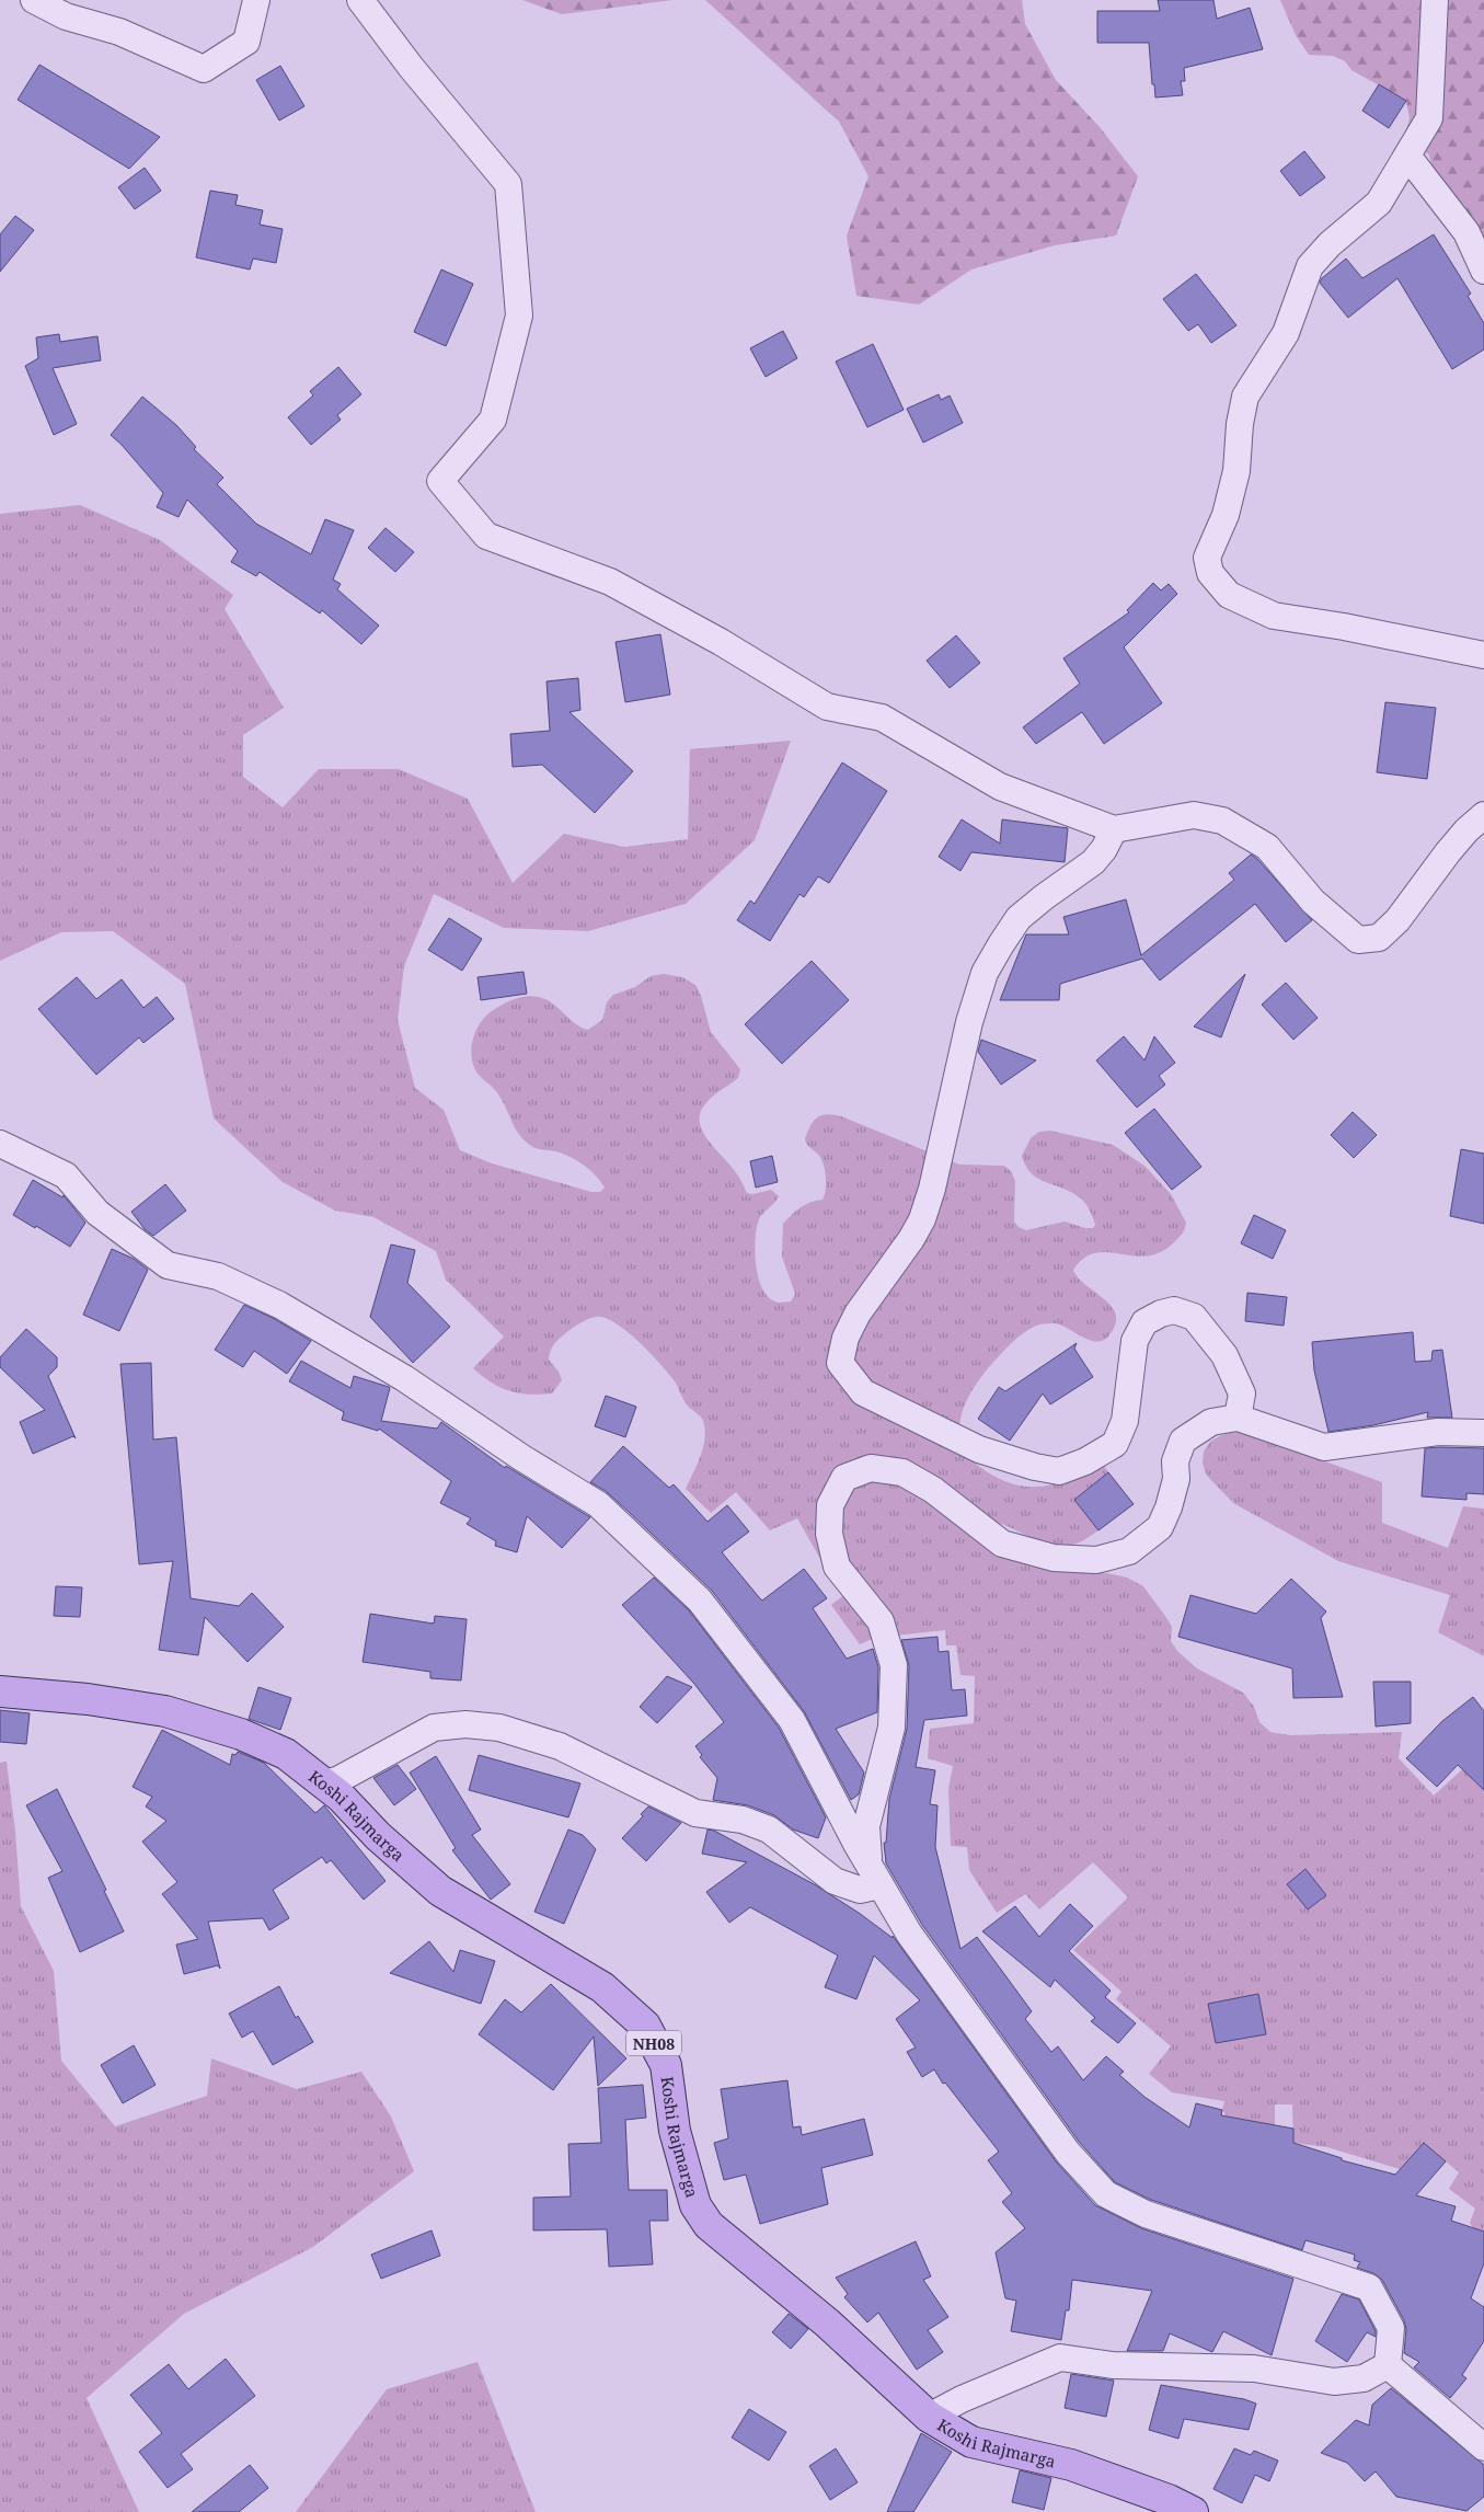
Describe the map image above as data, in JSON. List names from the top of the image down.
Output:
{
  "streets": {
    "main road": ["Koshi Rajmarga", "NH08"]
  }
}
